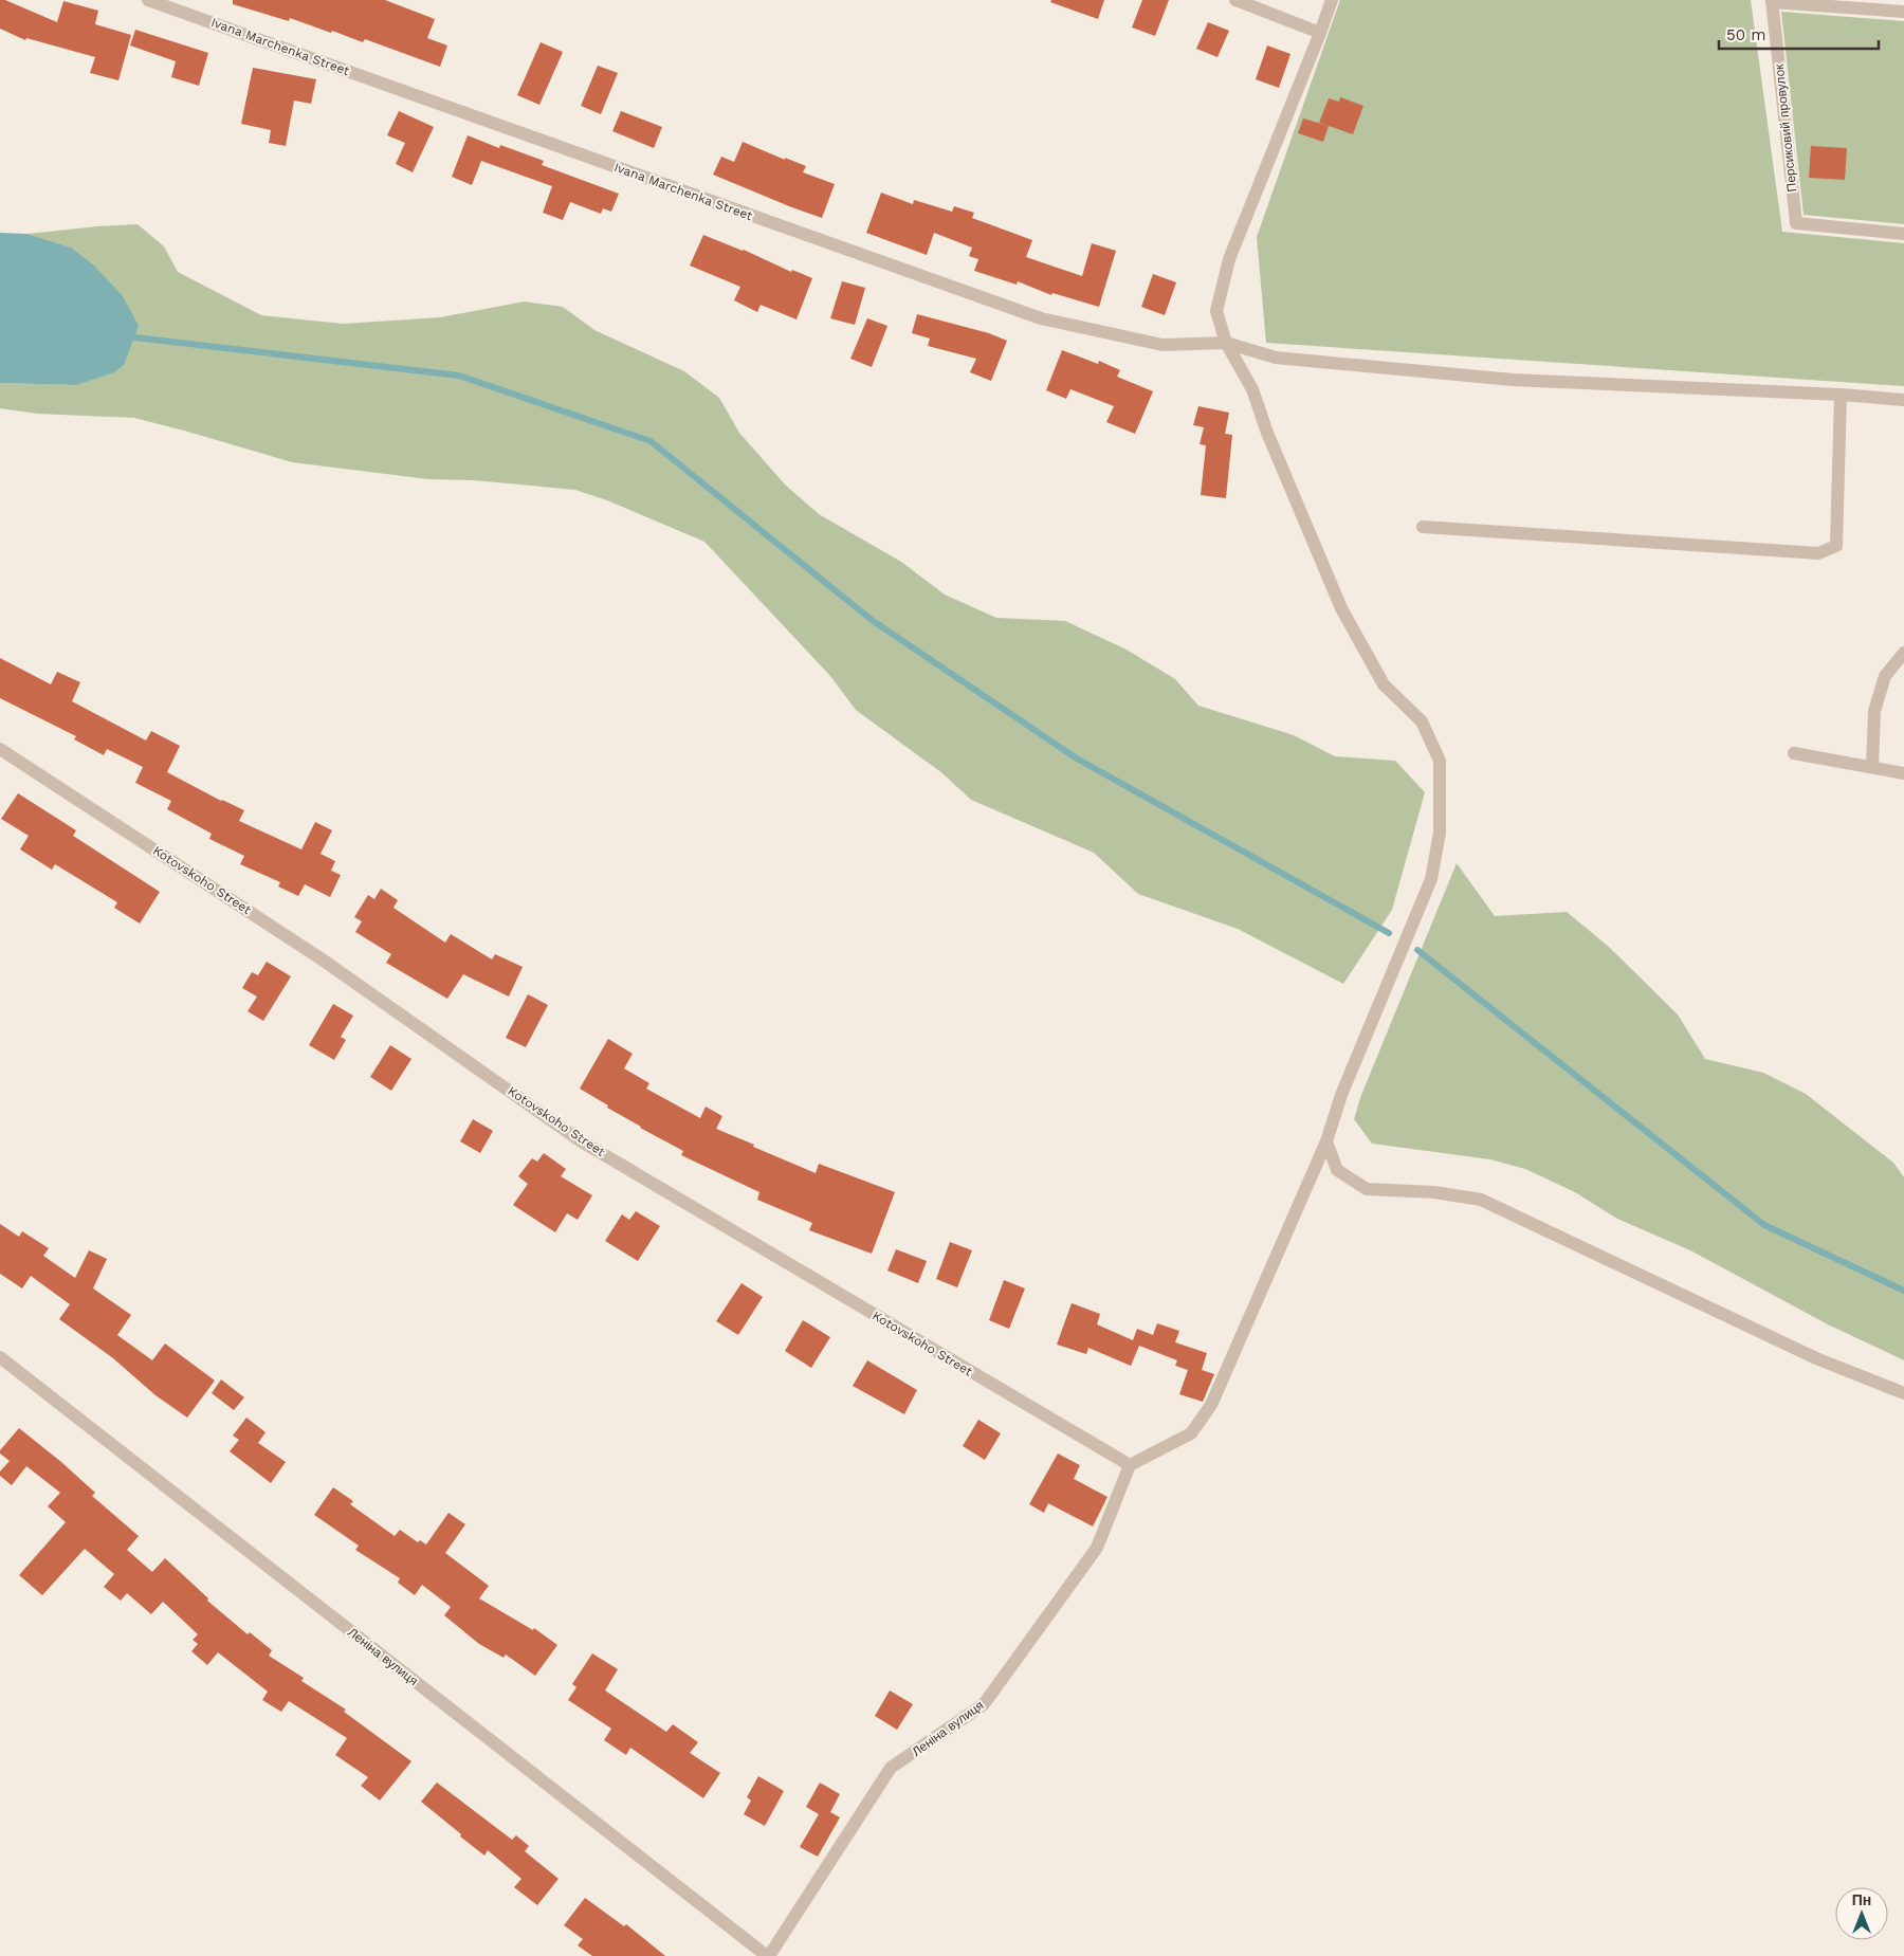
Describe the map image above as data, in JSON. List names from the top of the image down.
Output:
{
  "streets": {
    "street": [
      "Ivana Marchenka Street",
      "Персиковий провулок",
      "Kotovskoho Street",
      "Леніна вулиця"
    ]
  },
  "crossings": [
    ["Kotovskoho Street", "Леніна вулиця"]
  ],
  "scale_bar": "50 m",
  "north": "top"
}
